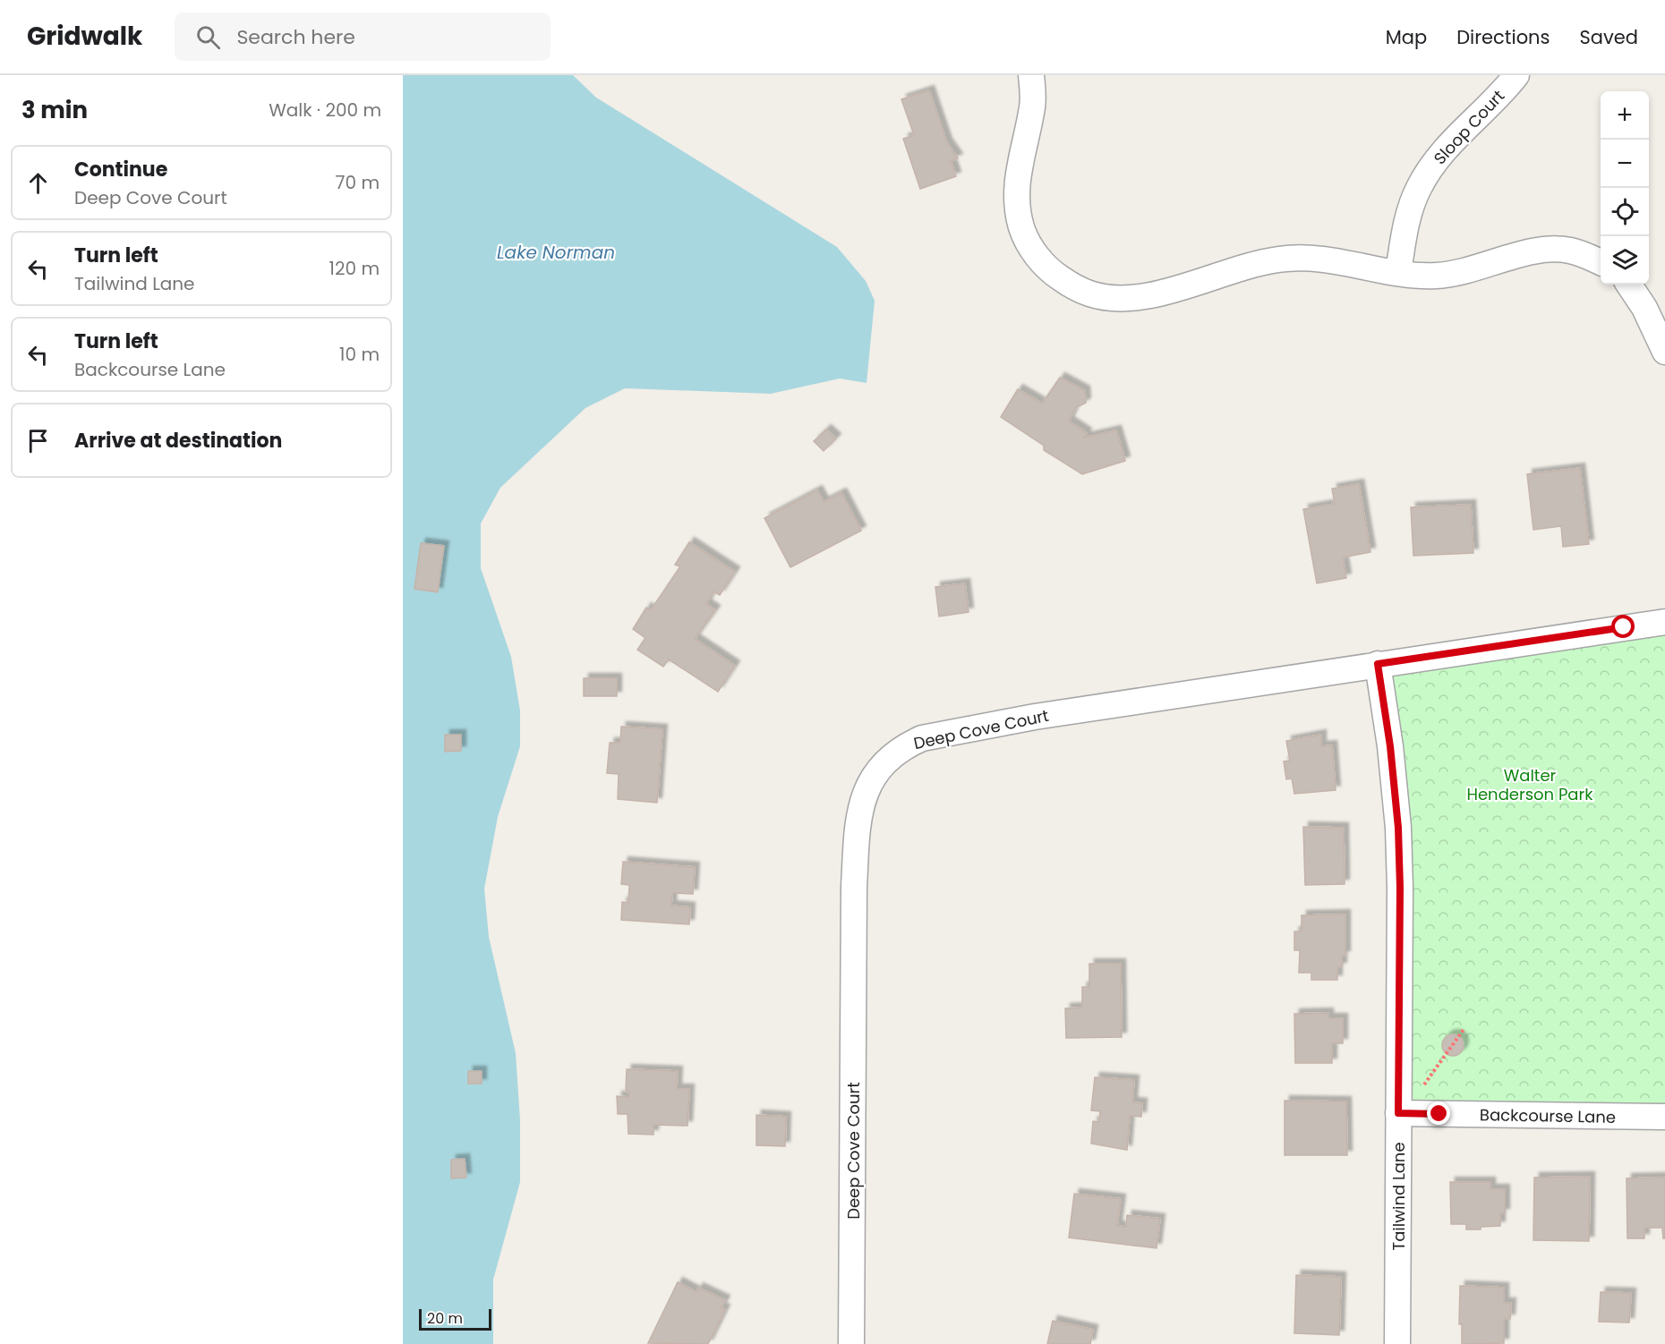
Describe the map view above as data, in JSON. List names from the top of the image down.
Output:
{
  "streets": {
    "street": [
      "Sloop Court",
      "Deep Cove Court",
      "Backcourse Lane",
      "Tailwind Lane"
    ]
  },
  "crossings": [
    ["Deep Cove Court", "Tailwind Lane"],
    ["Backcourse Lane", "Tailwind Lane"]
  ],
  "water": ["Lake Norman"],
  "parks": ["Walter Henderson Park"],
  "scale_bar": "20 m",
  "page": {
    "header": "Gridwalk",
    "search": "Search here",
    "nav": ["Map", "Directions", "Saved"],
    "heading": ["3 min", "Walk · 200 m"],
    "map_buttons": ["+", "−"],
    "list": [
      ["Continue", "Deep Cove Court", "70 m"],
      ["Turn left", "Tailwind Lane", "120 m"],
      ["Turn left", "Backcourse Lane", "10 m"],
      "Arrive at destination"
    ],
    "scale": "20 m"
  }
}
